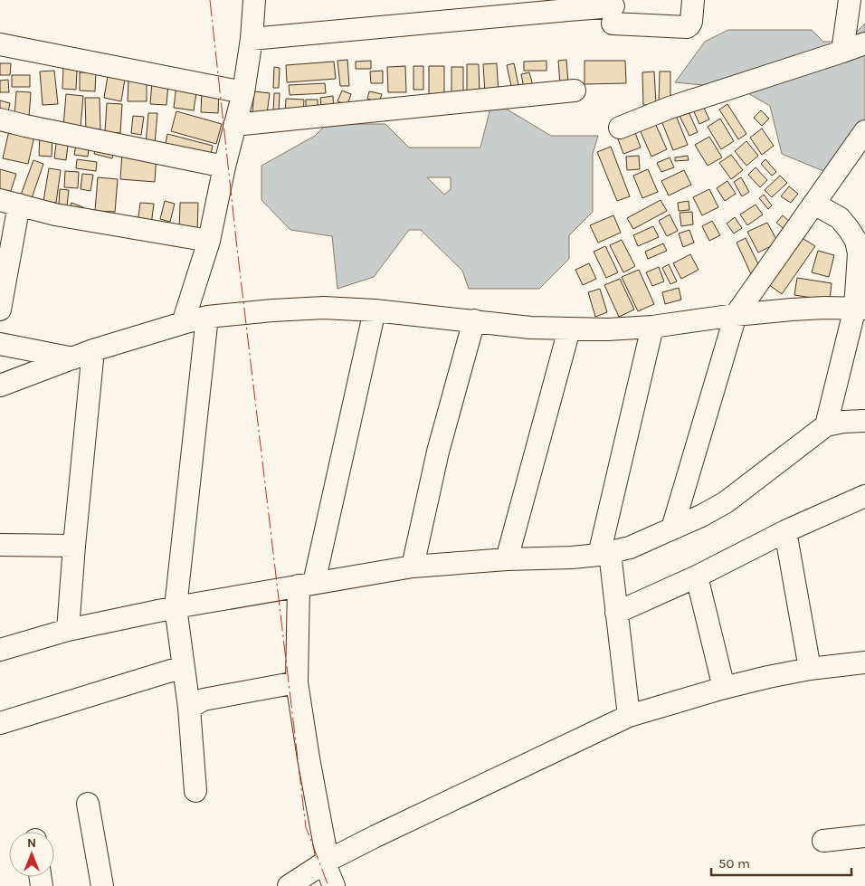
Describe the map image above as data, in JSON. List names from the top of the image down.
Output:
{
  "scale_bar": "50 m",
  "north": "top"
}
